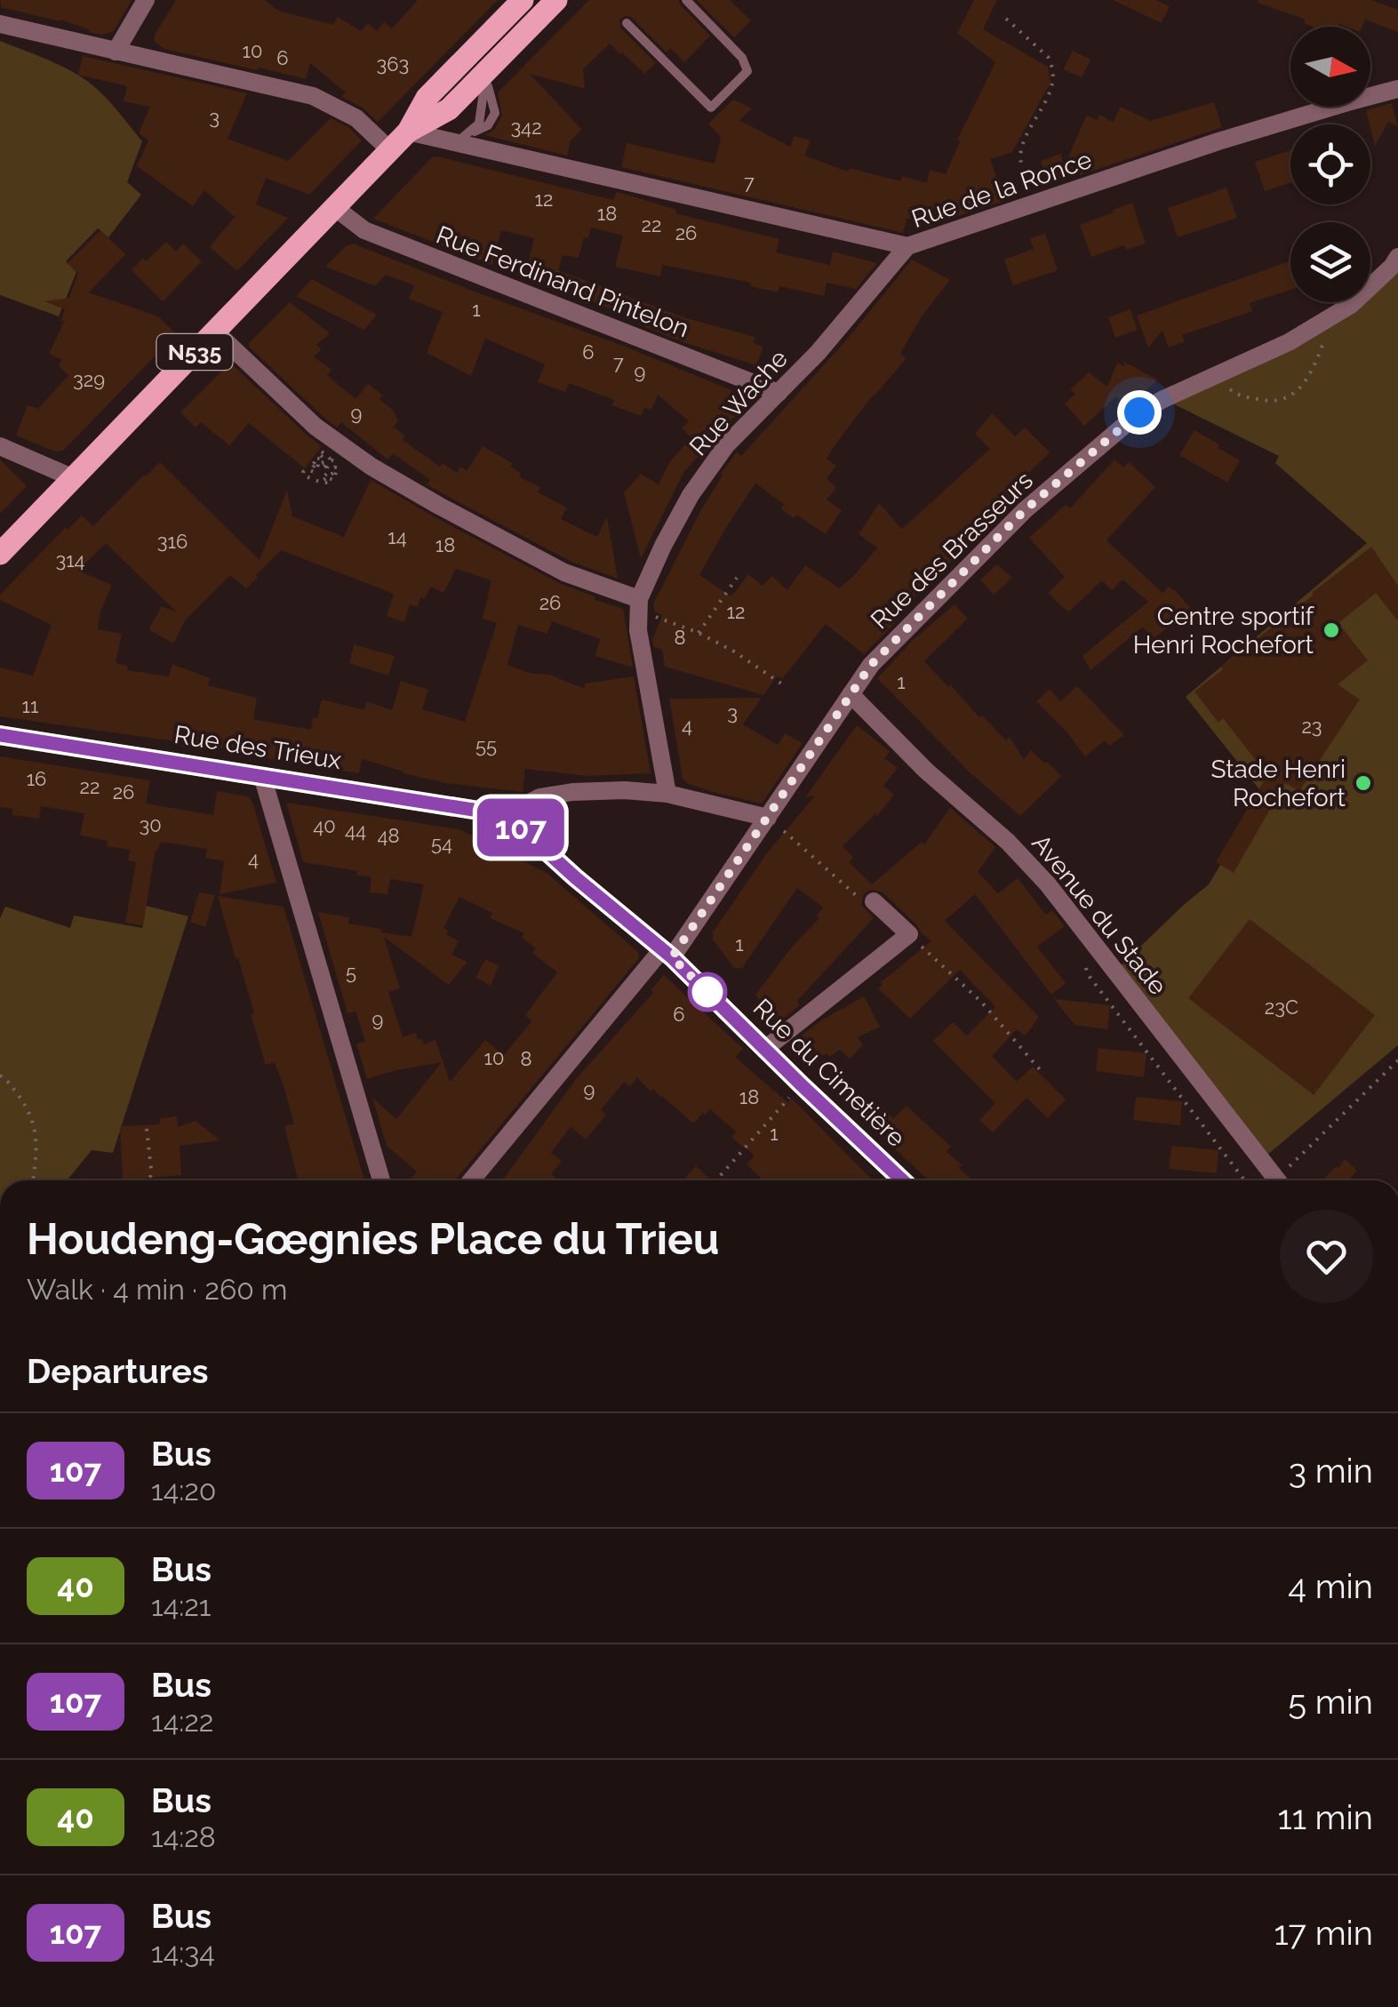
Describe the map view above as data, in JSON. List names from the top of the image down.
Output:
{
  "streets": {
    "main road": ["N535"],
    "street": [
      "Rue de la Ronce",
      "Rue Ferdinand Pintelon",
      "Rue Wache",
      "Rue des Brasseurs",
      "Rue des Trieux",
      "Avenue du Stade",
      "Rue du Cimetière"
    ]
  },
  "crossings": [
    ["Rue de la Ronce", "N535"],
    ["Rue de la Ronce", "Rue Wache"],
    ["Rue Ferdinand Pintelon", "N535"],
    ["Rue Ferdinand Pintelon", "Rue Wache"],
    ["Rue des Brasseurs", "Avenue du Stade"],
    ["Rue des Brasseurs", "Rue du Cimetière"],
    ["Rue des Trieux", "Rue du Cimetière"]
  ],
  "places": ["Centre sportif Henri Rochefort", "Stade Henri Rochefort"],
  "lines": ["bus line 107"],
  "house_numbers": [
    "10",
    "6",
    "363",
    "3",
    "342",
    "7",
    "12",
    "18",
    "22",
    "26",
    "1",
    "6",
    "7",
    "9",
    "329",
    "9",
    "14",
    "316",
    "18",
    "314",
    "26",
    "12",
    "8",
    "1",
    "11",
    "3",
    "4",
    "23",
    "55",
    "16",
    "22",
    "26",
    "30",
    "40",
    "44",
    "48",
    "54",
    "4",
    "1",
    "5",
    "23C",
    "6",
    "9",
    "10",
    "8",
    "9",
    "18",
    "1"
  ],
  "north": "right",
  "page": {
    "on_map": "107",
    "heading": [
      ["Houdeng-Gœgnies Place du Trieu", "Walk · 4 min · 260 m"],
      "Departures"
    ],
    "list": [
      {
        "mark": "107",
        "name": "Bus",
        "note": "14:20",
        "value": "3 min"
      },
      {
        "mark": "40",
        "name": "Bus",
        "note": "14:21",
        "value": "4 min"
      },
      {
        "mark": "107",
        "name": "Bus",
        "note": "14:22",
        "value": "5 min"
      },
      {
        "mark": "40",
        "name": "Bus",
        "note": "14:28",
        "value": "11 min"
      },
      {
        "mark": "107",
        "name": "Bus",
        "note": "14:34",
        "value": "17 min"
      }
    ]
  }
}
